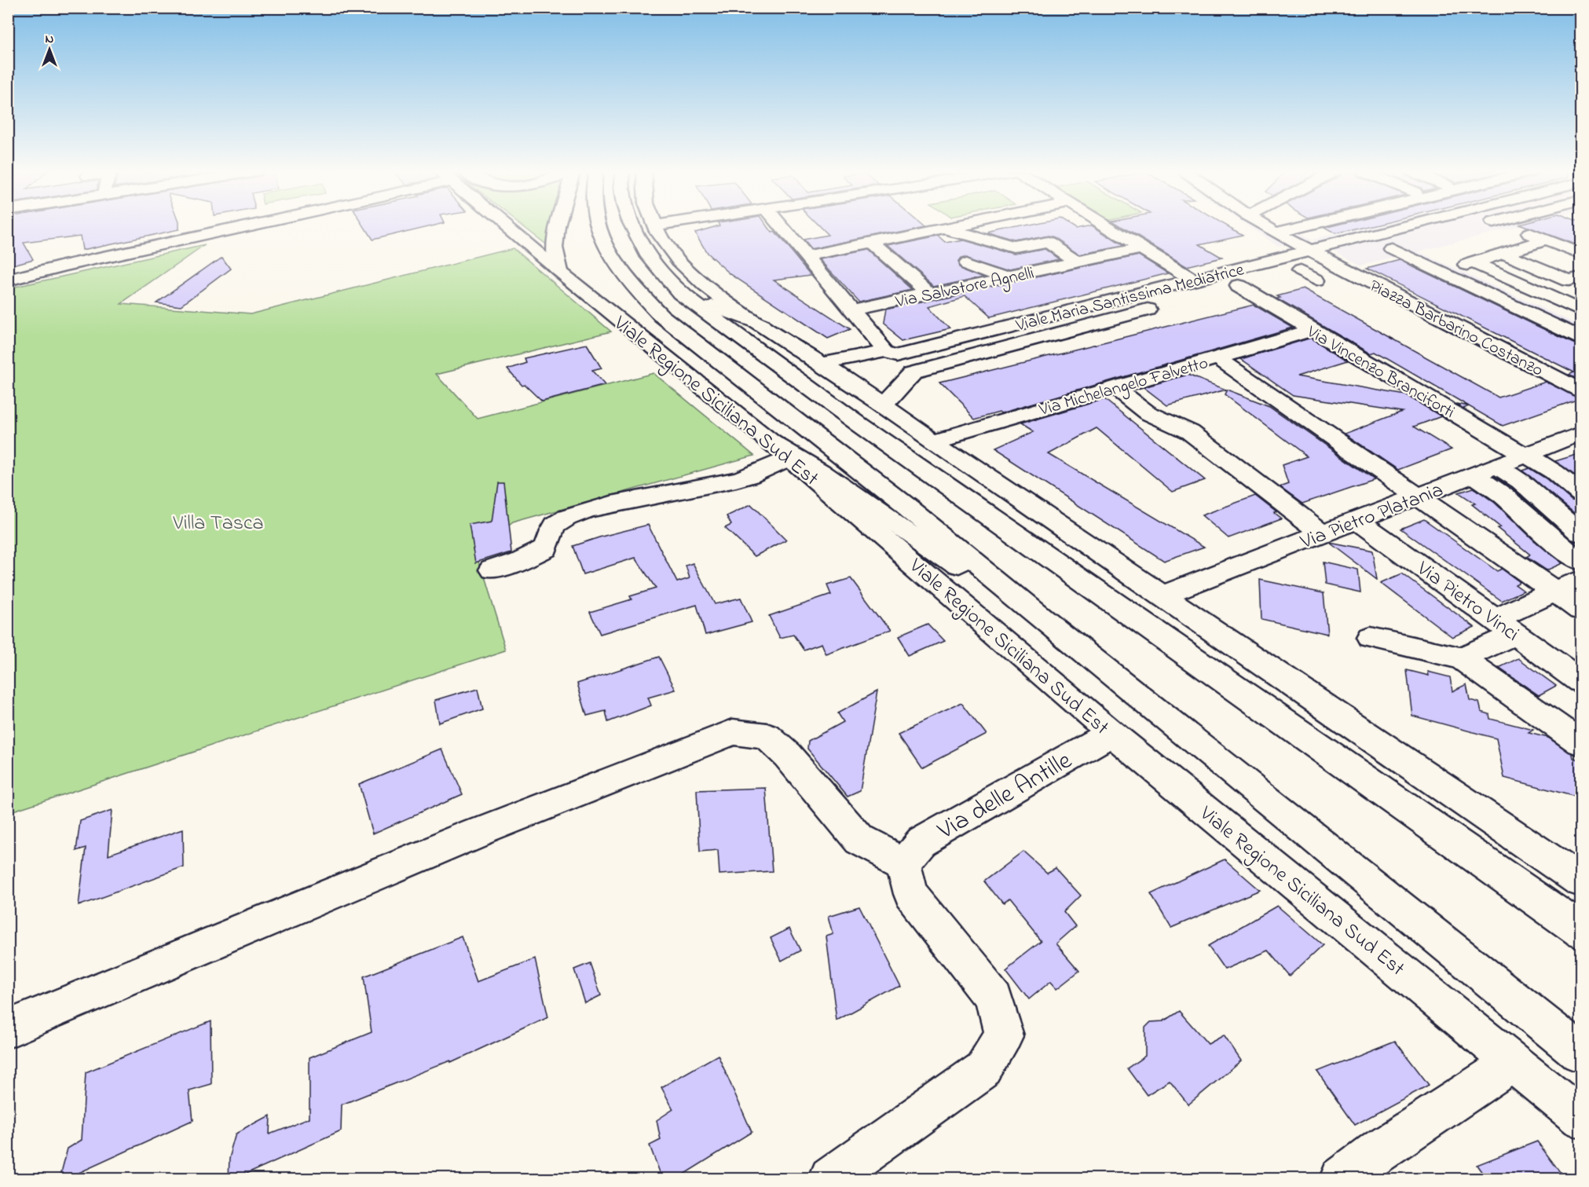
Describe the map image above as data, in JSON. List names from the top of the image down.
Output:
{
  "streets": {
    "street": [
      "Via Salvatore Agnelli",
      "Viale Maria Santissima Mediatrice",
      "Piazza Barbarino Costanzo",
      "Via Vincenzo Branciforti",
      "Via Michelangelo Falvetto",
      "Viale Regione Siciliana Sud Est",
      "Via Pietro Platania",
      "Via Pietro Vinci",
      "Via delle Antille"
    ]
  },
  "crossings": [
    ["Viale Maria Santissima Mediatrice", "Piazza Barbarino Costanzo"],
    ["Viale Maria Santissima Mediatrice", "Via Vincenzo Branciforti"],
    ["Via Vincenzo Branciforti", "Via Michelangelo Falvetto"],
    ["Via Vincenzo Branciforti", "Via Pietro Platania"],
    ["Viale Regione Siciliana Sud Est", "Via delle Antille"],
    ["Via Pietro Platania", "Via Pietro Vinci"]
  ],
  "parks": ["Villa Tasca"],
  "north": "top"
}
